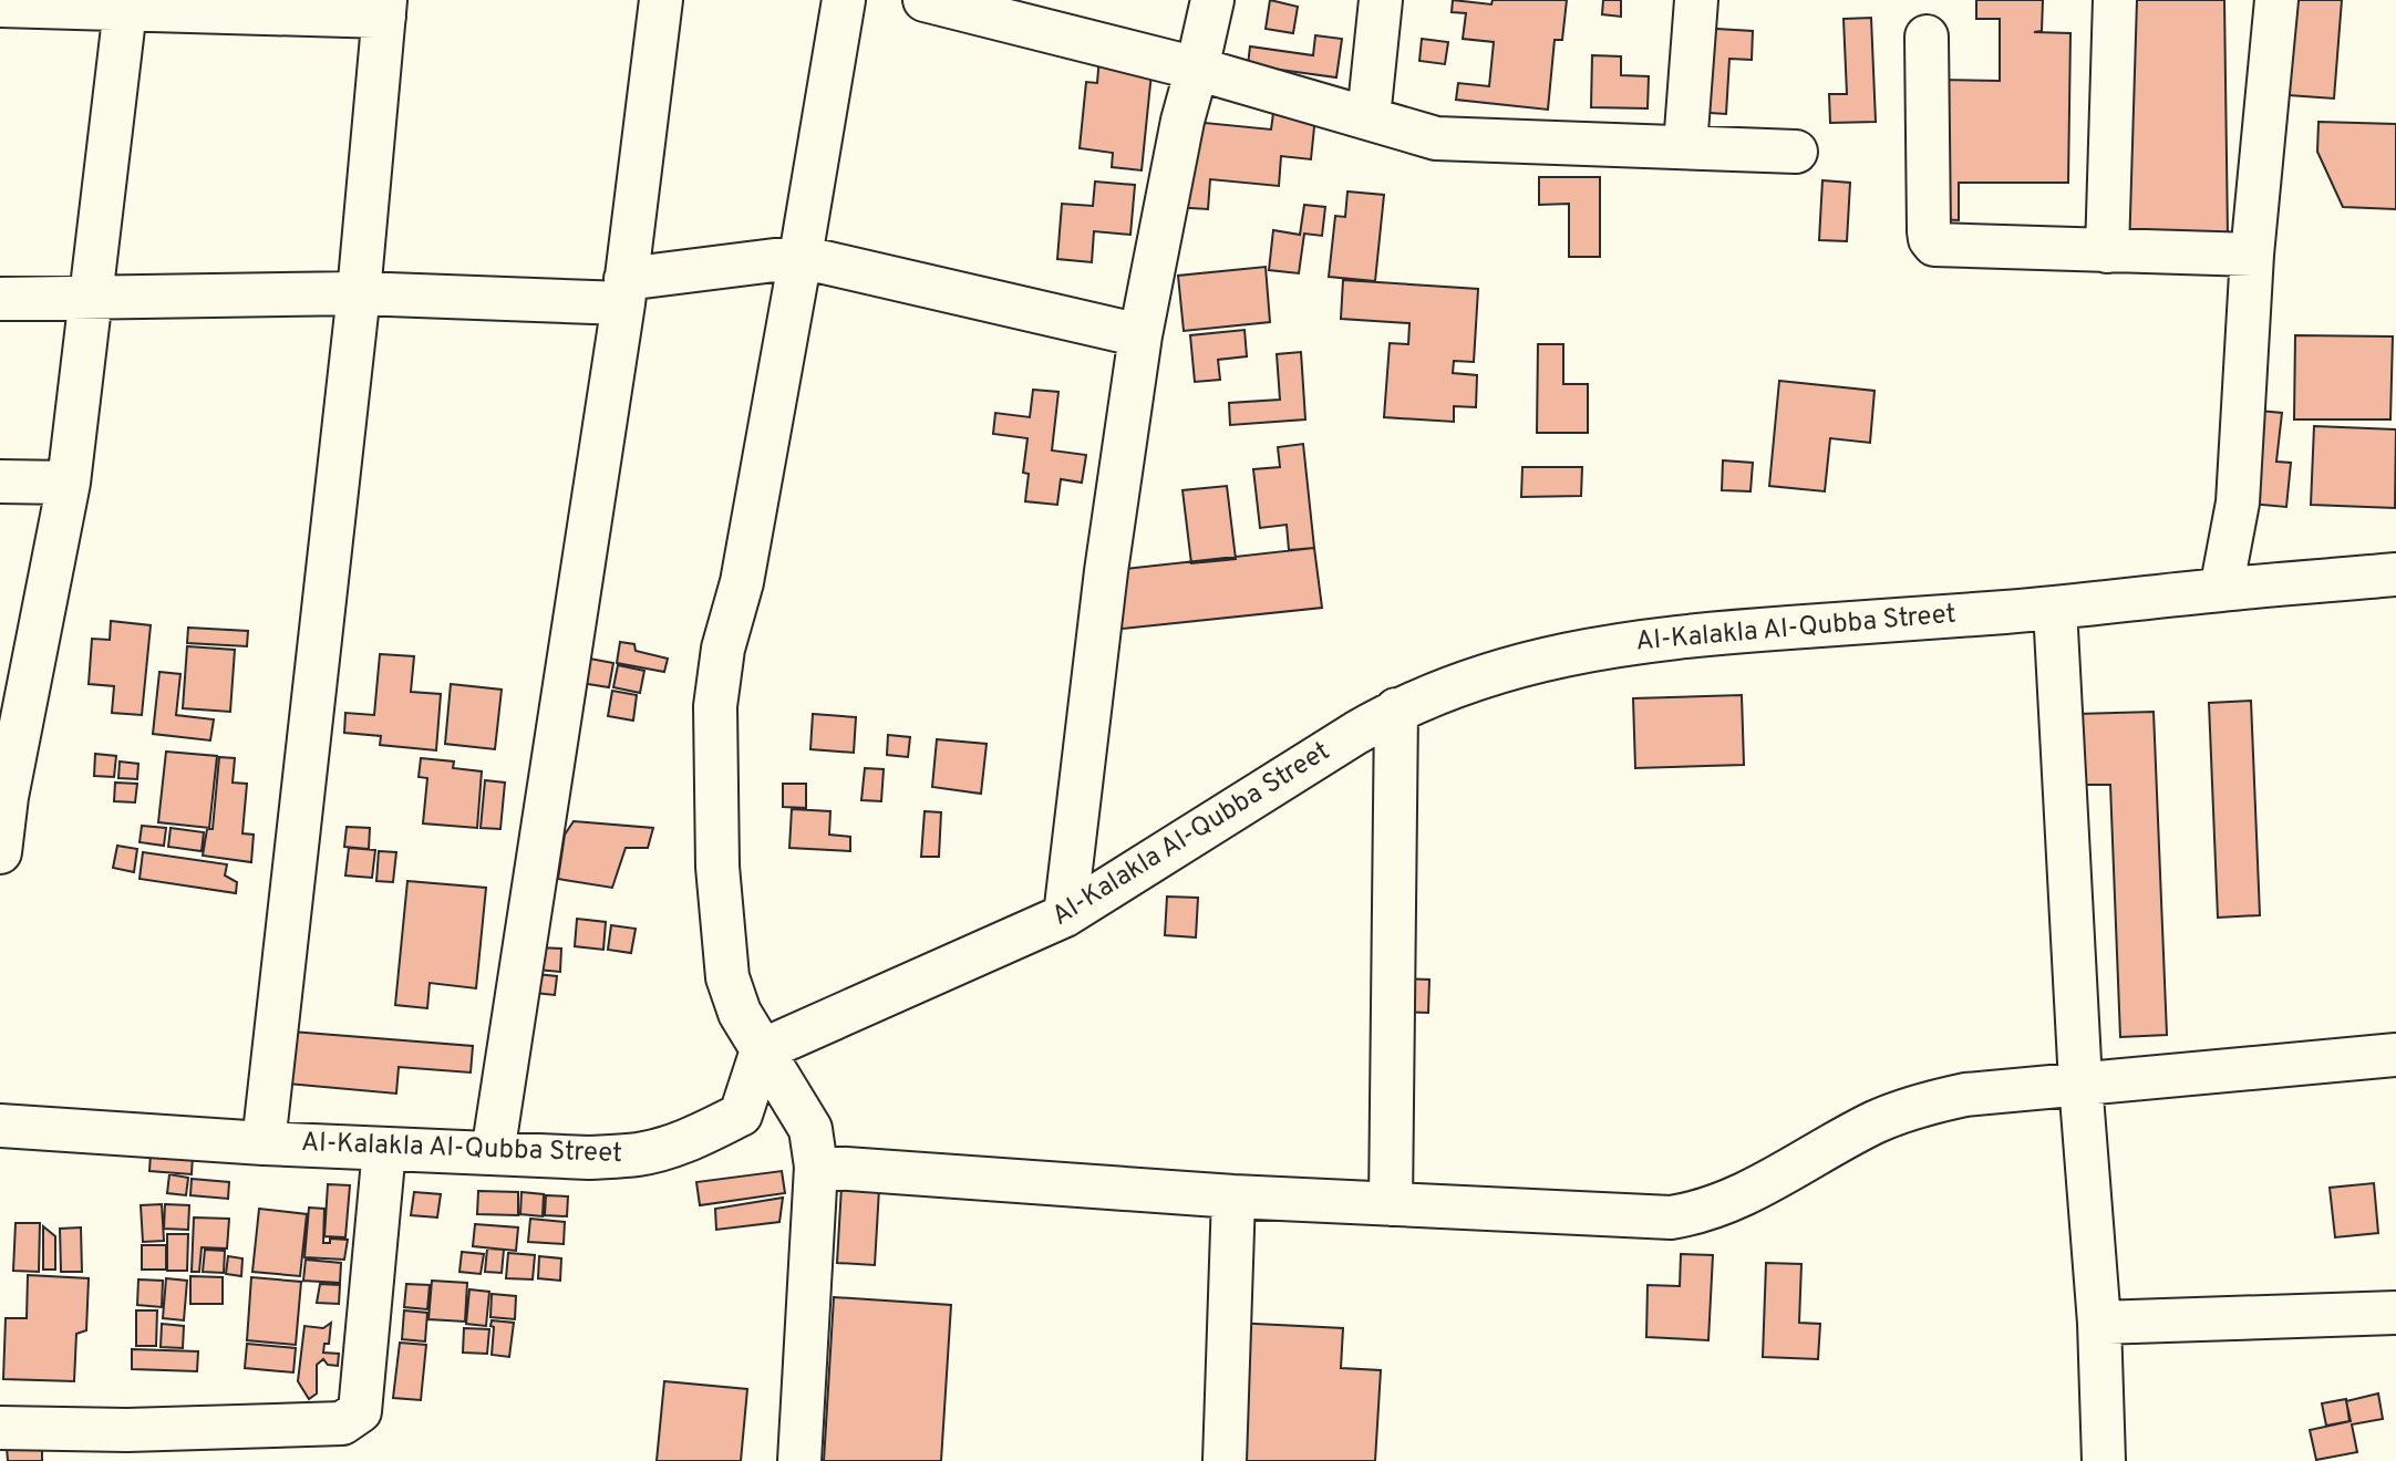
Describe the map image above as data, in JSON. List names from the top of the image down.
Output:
{
  "streets": {
    "street": ["Al-Kalakla Al-Qubba Street"]
  }
}
